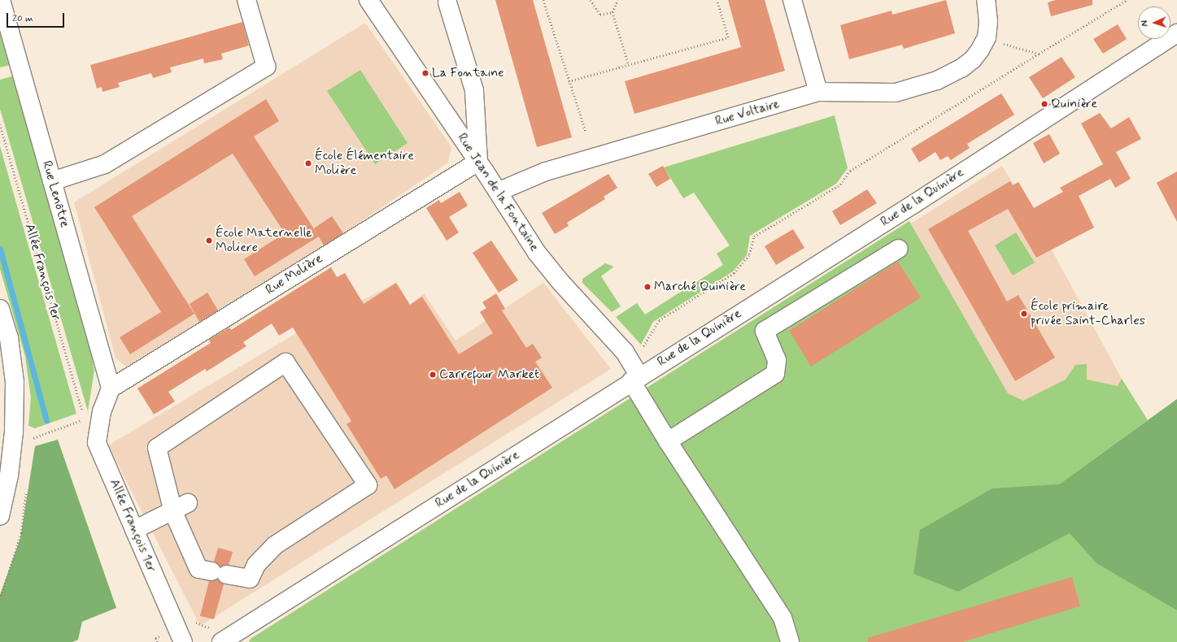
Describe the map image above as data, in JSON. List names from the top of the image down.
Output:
{
  "streets": {
    "street": [
      "Rue Voltaire",
      "Rue Jean de la Fontaine",
      "Rue Lenôtre",
      "Rue de la Quinière",
      "Allée François 1er",
      "Rue Molière"
    ]
  },
  "crossings": [
    ["Rue Voltaire", "Rue Jean de la Fontaine"],
    ["Rue Jean de la Fontaine", "Rue de la Quinière"],
    ["Rue Jean de la Fontaine", "Rue Molière"],
    ["Rue Lenôtre", "Allée François 1er"],
    ["Rue Lenôtre", "Rue Molière"],
    ["Allée François 1er", "Rue Molière"]
  ],
  "places": [
    "La Fontaine",
    "Quinière",
    "École Élémentaire Molière",
    "École Maternelle Moliere",
    "Marché Quinière",
    "École primaire privée Saint-Charles",
    "Carrefour Market"
  ],
  "scale_bar": "20 m",
  "north": "left"
}
